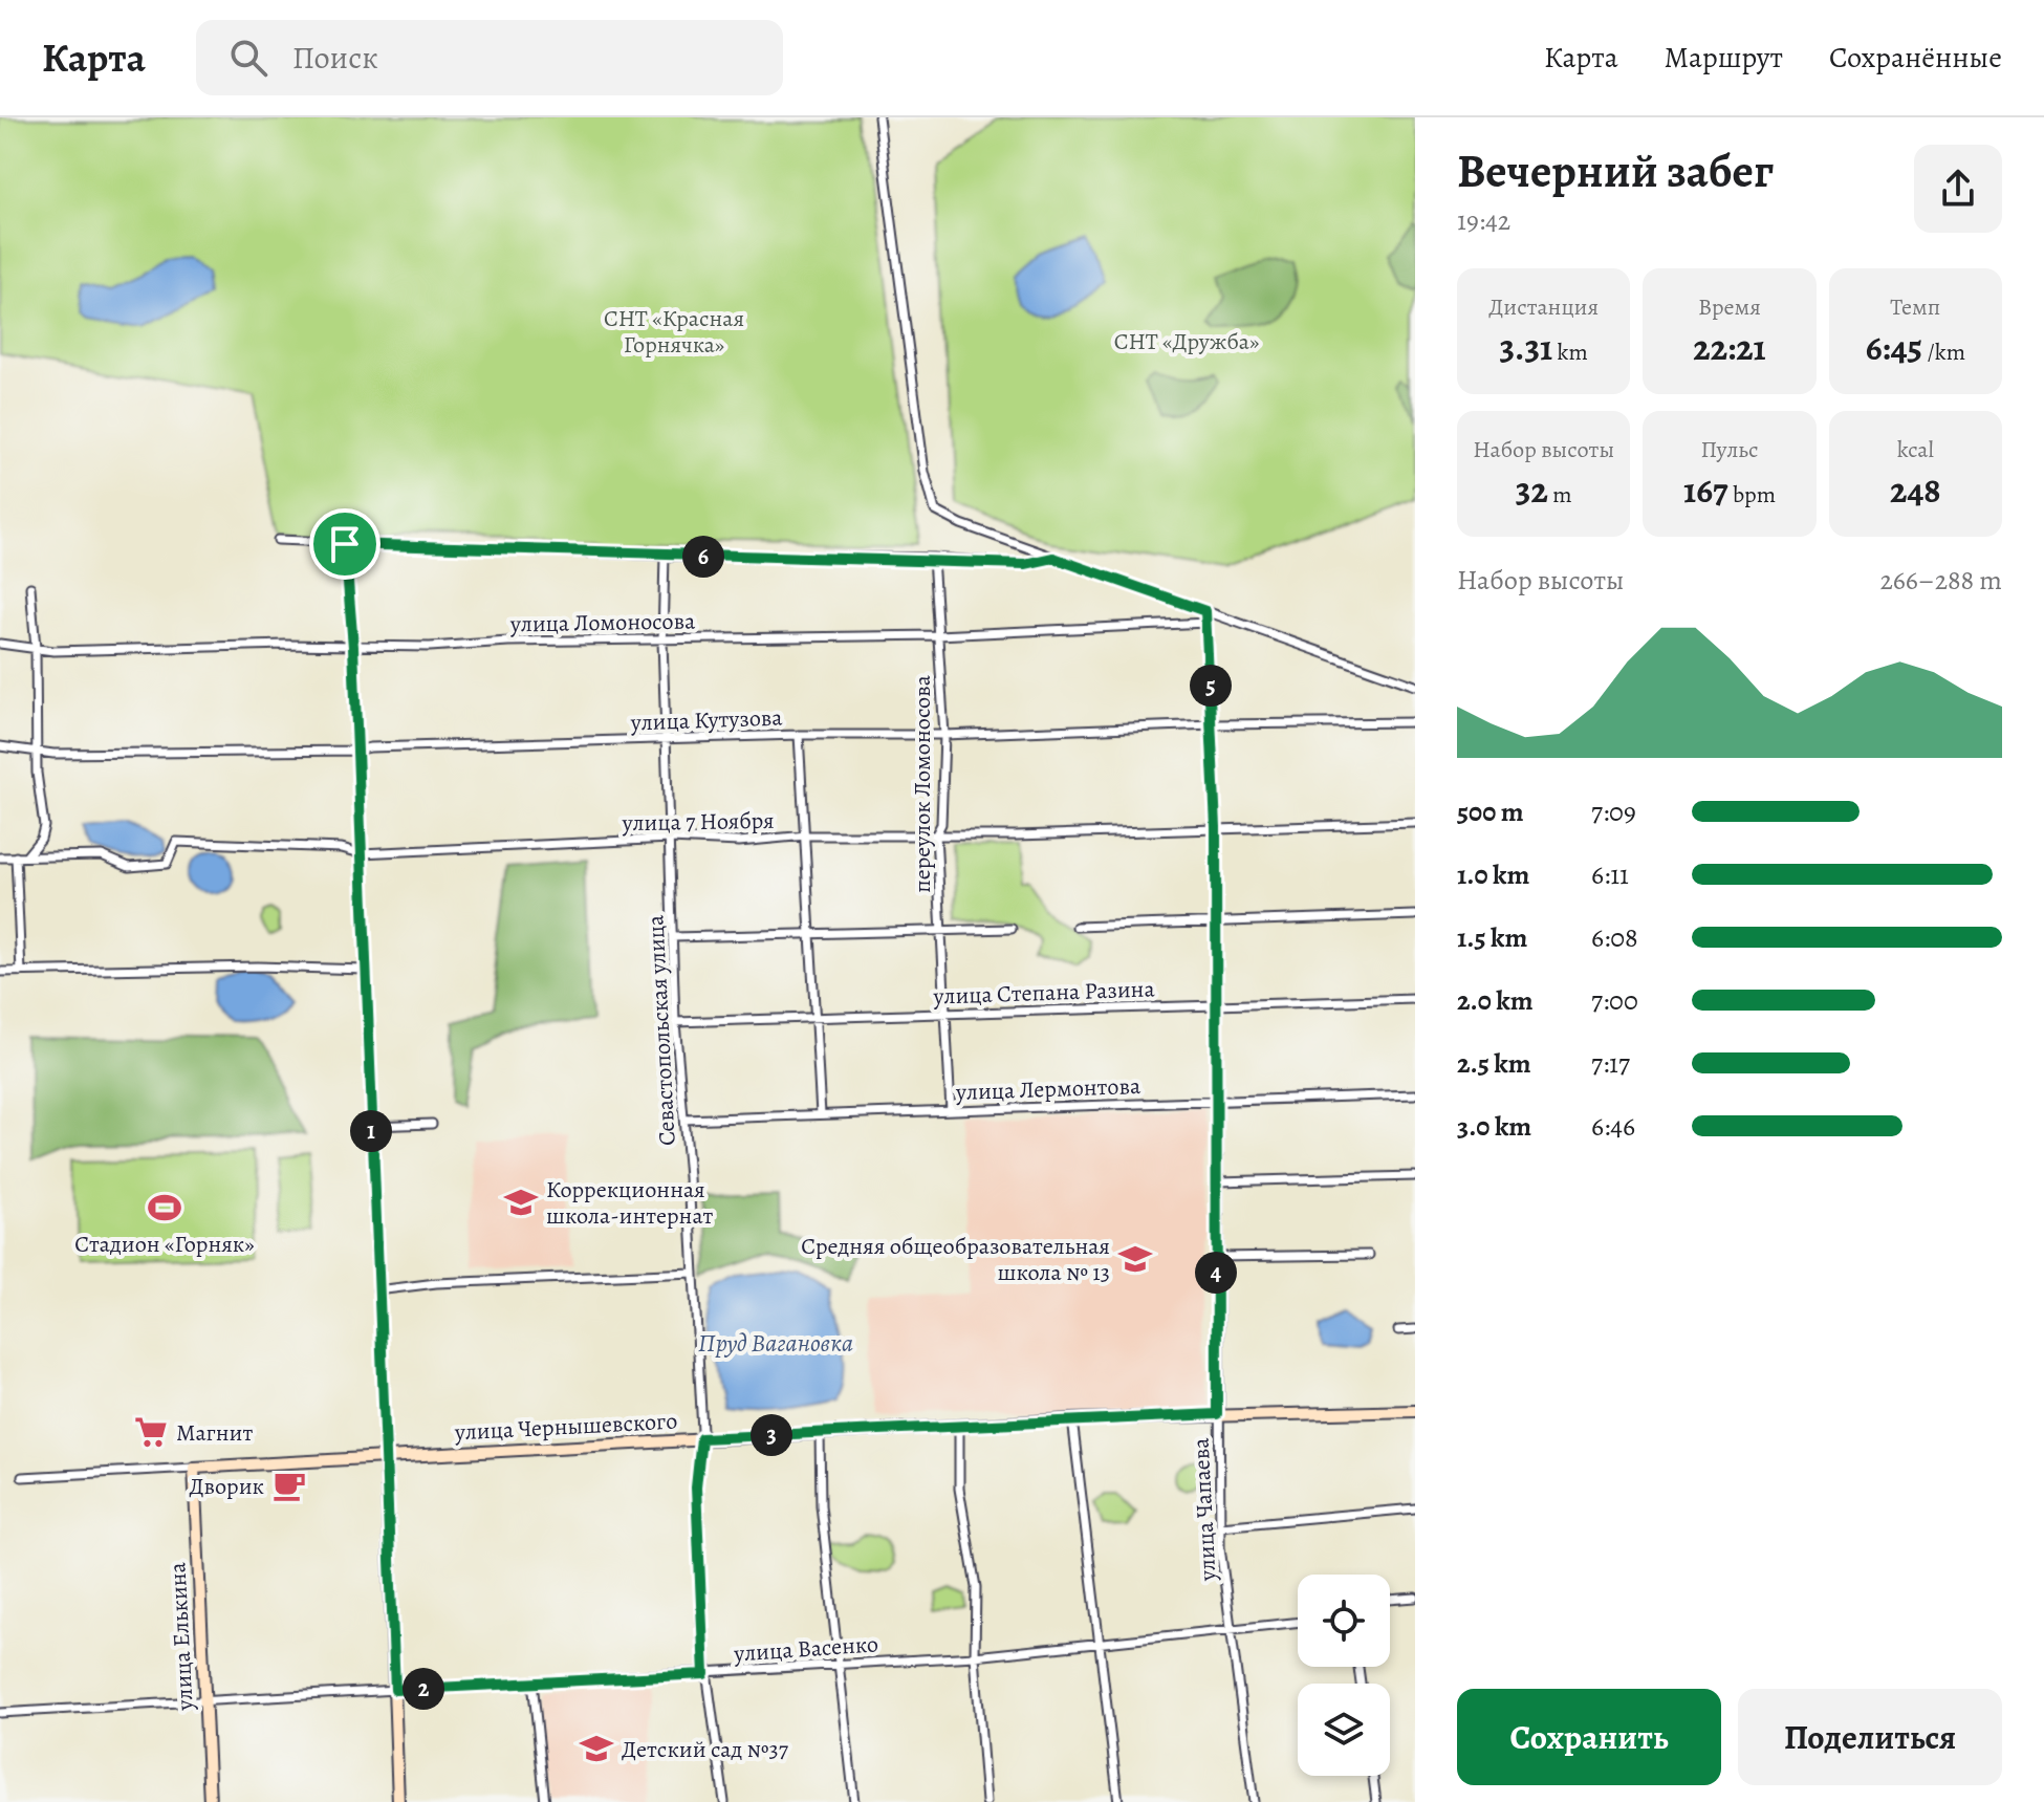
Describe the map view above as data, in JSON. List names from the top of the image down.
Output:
{
  "streets": {
    "street": [
      "улица Ломоносова",
      "улица Кутузова",
      "переулок Ломоносова",
      "улица 7 Ноября",
      "улица Степана Разина",
      "Севастопольская улица",
      "улица Лермонтова",
      "улица Чернышевского",
      "улица Чапаева",
      "улица Елькина",
      "улица Васенко"
    ]
  },
  "crossings": [
    ["улица Ломоносова", "переулок Ломоносова"],
    ["улица Ломоносова", "Севастопольская улица"],
    ["улица Ломоносова", "улица Чапаева"],
    ["улица Кутузова", "переулок Ломоносова"],
    ["улица Кутузова", "Севастопольская улица"],
    ["улица Кутузова", "улица Чапаева"],
    ["переулок Ломоносова", "улица 7 Ноября"],
    ["переулок Ломоносова", "улица Степана Разина"],
    ["переулок Ломоносова", "улица Лермонтова"],
    ["улица 7 Ноября", "Севастопольская улица"],
    ["улица 7 Ноября", "улица Чапаева"],
    ["улица Степана Разина", "Севастопольская улица"],
    ["улица Степана Разина", "улица Чапаева"],
    ["Севастопольская улица", "улица Лермонтова"],
    ["Севастопольская улица", "улица Чернышевского"],
    ["Севастопольская улица", "улица Васенко"],
    ["улица Лермонтова", "улица Чапаева"],
    ["улица Чернышевского", "улица Чапаева"],
    ["улица Чернышевского", "улица Елькина"],
    ["улица Чапаева", "улица Васенко"],
    ["улица Елькина", "улица Васенко"]
  ],
  "water": ["Пруд Вагановка"],
  "parks": ["СНТ «Красная Горнячка»", "СНТ «Дружба»"],
  "places": {
    "school or university": ["Коррекционная школа-интернат", "Средняя общеобразовательная школа № 13", "Детский сад №37"],
    "sports": ["Стадион «Горняк»"],
    "supermarket": ["Магнит"],
    "cafe": ["Дворик"]
  },
  "page": {
    "header": "Карта",
    "search": "Поиск",
    "nav": ["Карта", "Маршрут", "Сохранённые"],
    "heading": ["Вечерний забег", "19:42"],
    "stats": [
      ["Дистанция", "3.31 km"],
      ["Время", "22:21"],
      ["Темп", "6:45 /km"],
      ["Набор высоты", "32 m"],
      ["Пульс", "167 bpm"],
      ["kcal", "248"]
    ],
    "pins": [
      "6",
      "5",
      "1",
      "4",
      "3",
      "2"
    ],
    "chart": ["Набор высоты", "266–288 m"],
    "list": [
      {
        "name": "500 m",
        "note": "7:09"
      },
      {
        "name": "1.0 km",
        "note": "6:11"
      },
      {
        "name": "1.5 km",
        "note": "6:08"
      },
      {
        "name": "2.0 km",
        "note": "7:00"
      },
      {
        "name": "2.5 km",
        "note": "7:17"
      },
      {
        "name": "3.0 km",
        "note": "6:46"
      }
    ],
    "buttons": ["Сохранить", "Поделиться"]
  }
}
